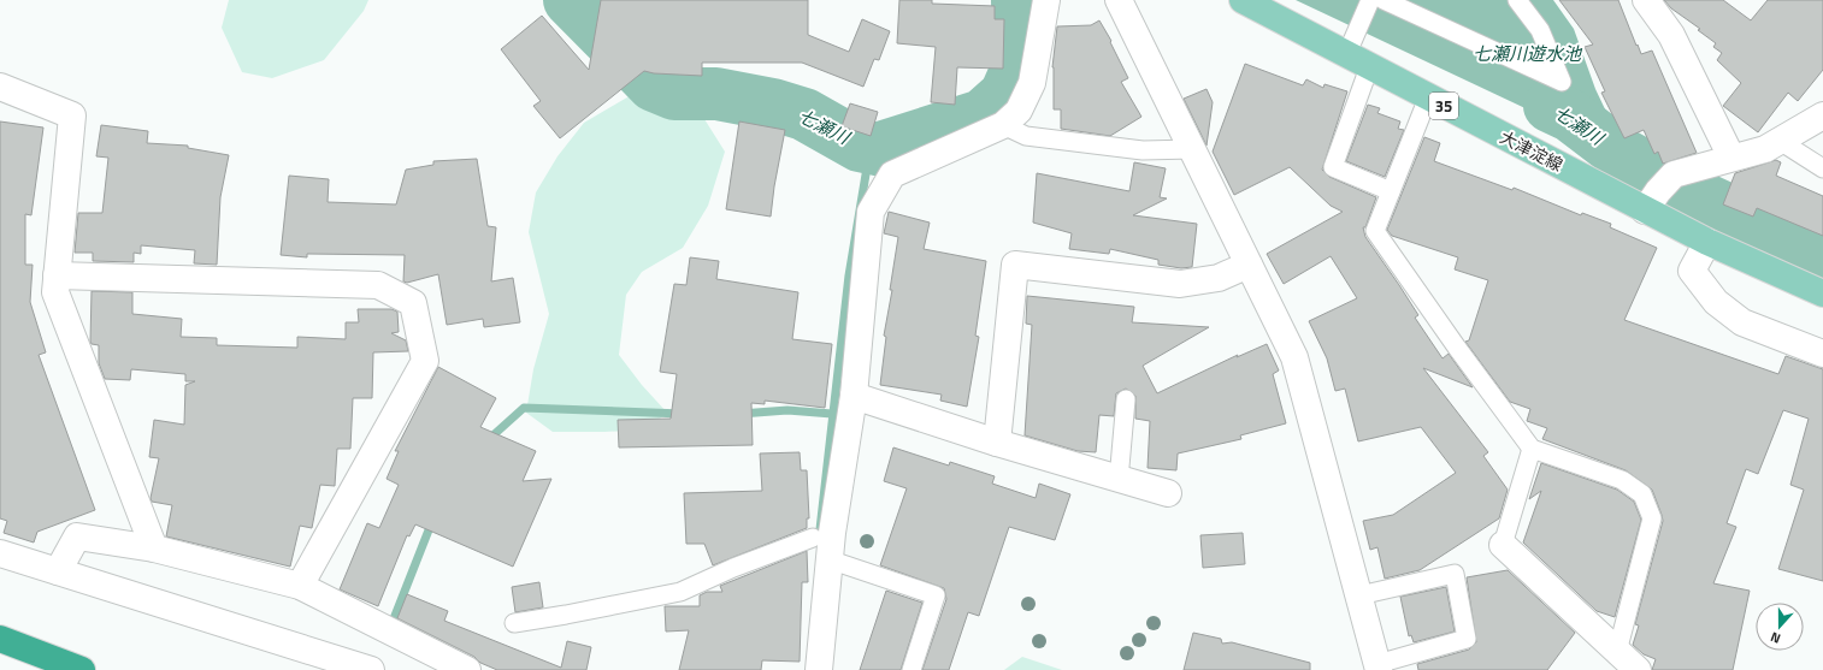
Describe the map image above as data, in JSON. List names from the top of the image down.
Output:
{
  "streets": {
    "main road": ["35", "大津淀線"]
  },
  "water": ["七瀬川遊水池", "七瀬川"],
  "north": "bottom"
}
